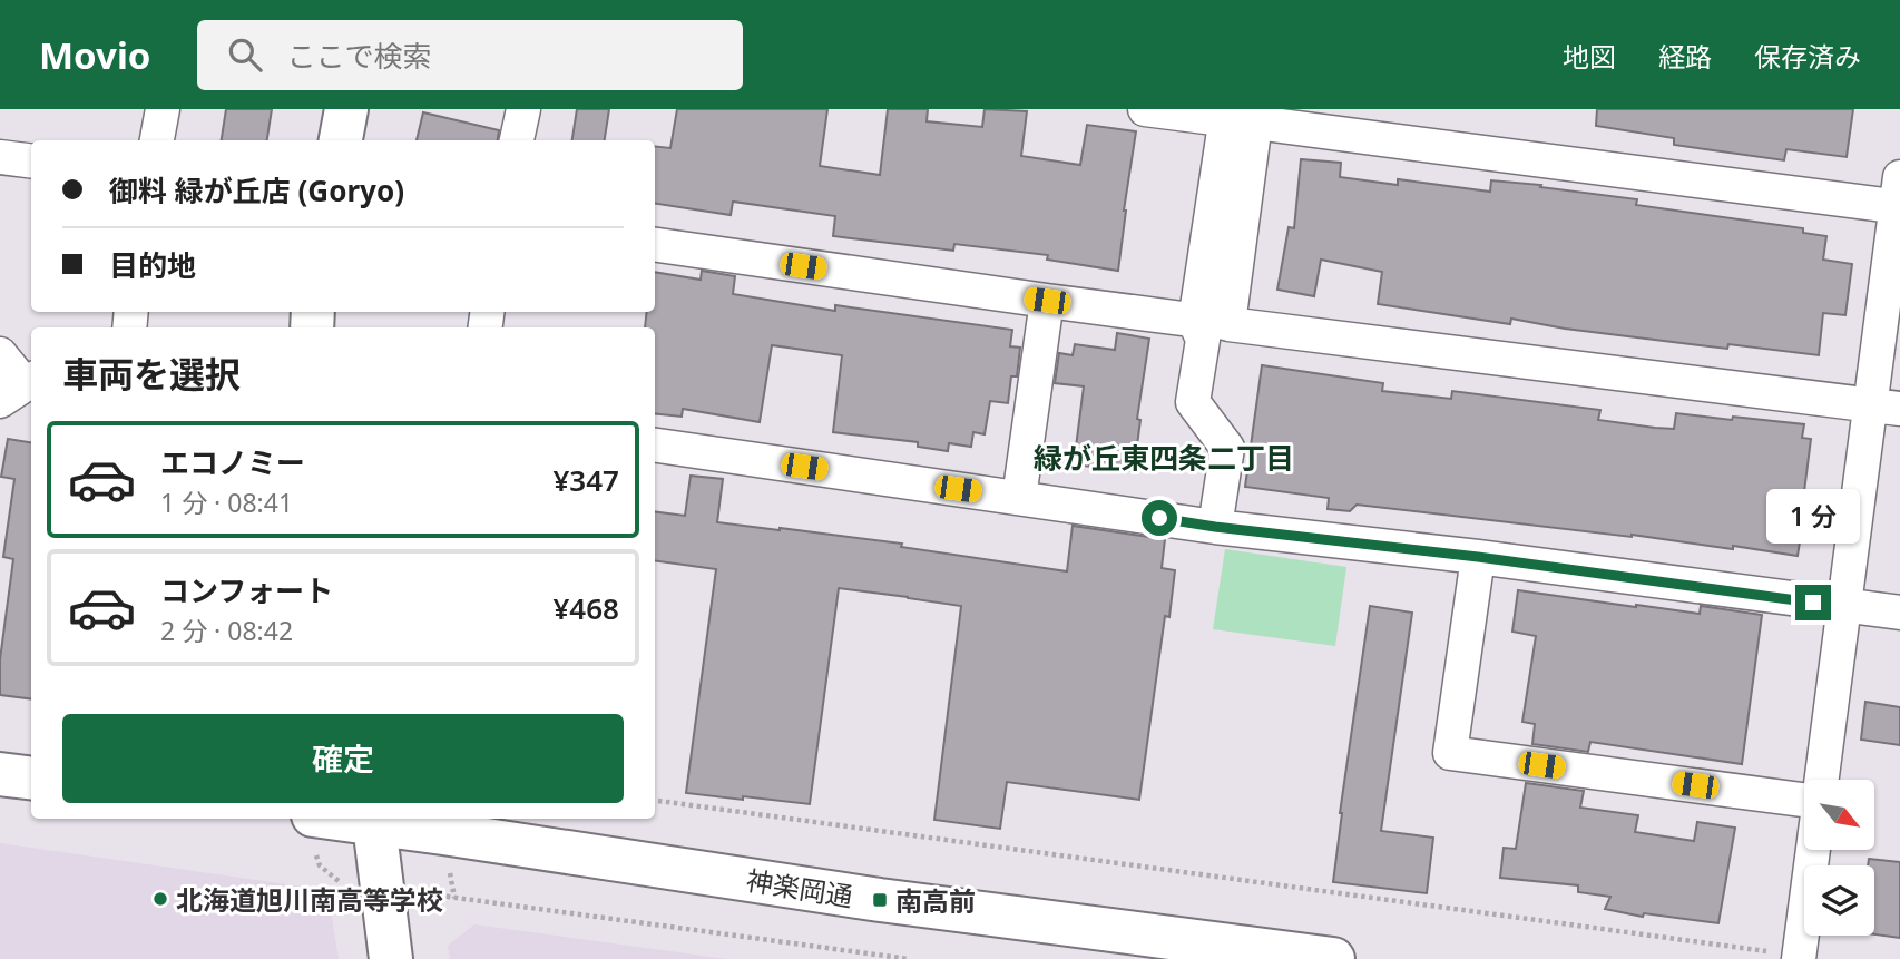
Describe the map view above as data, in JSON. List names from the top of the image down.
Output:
{
  "streets": {
    "street": ["神楽岡通"]
  },
  "districts": ["緑が丘東四条二丁目"],
  "places": {
    "other": ["北海道旭川南高等学校"],
    "transit": ["南高前"]
  },
  "north": "bottom right",
  "page": {
    "header": "Movio",
    "search": "ここで検索",
    "nav": ["地図", "経路", "保存済み"],
    "banner": ["御料 緑が丘店 (Goryo)", "目的地"],
    "heading": "車両を選択",
    "list": [
      {
        "name": "エコノミー",
        "note": "1 分 · 08:41",
        "value": "¥347"
      },
      {
        "name": "コンフォート",
        "note": "2 分 · 08:42",
        "value": "¥468"
      }
    ],
    "bubble": "1 分",
    "buttons": "確定"
  }
}
